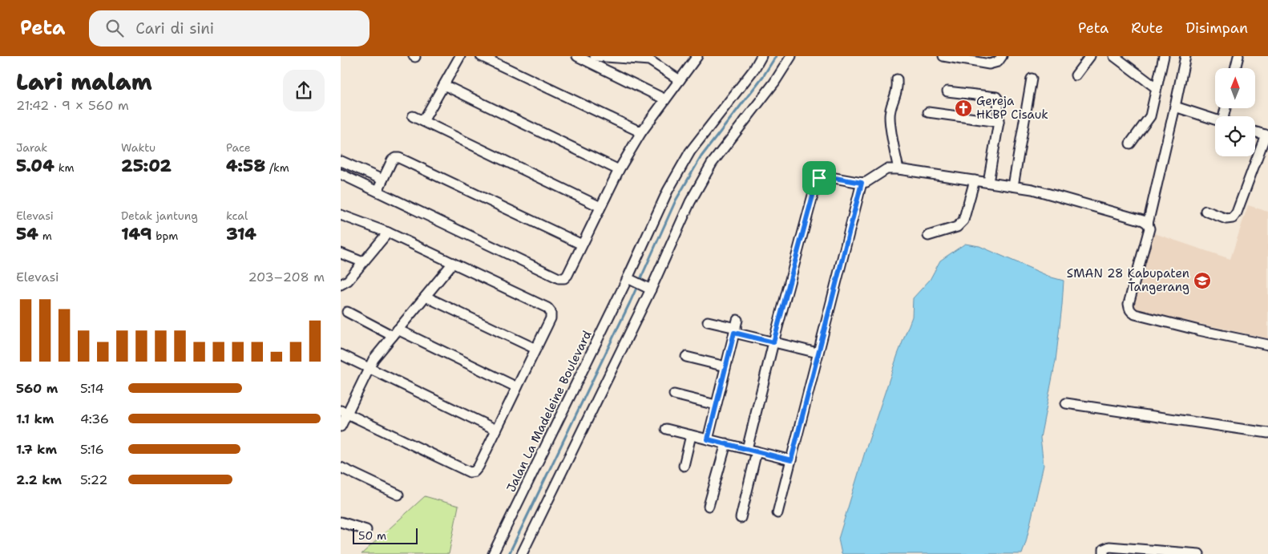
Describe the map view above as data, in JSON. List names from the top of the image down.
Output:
{
  "streets": {
    "street": ["Jalan La Madeleine Boulevard"]
  },
  "places": {
    "church": ["Gereja HKBP Cisauk"],
    "school or university": ["SMAN 28 Kabupaten Tangerang"]
  },
  "scale_bar": "50 m",
  "north": "top",
  "page": {
    "header": "Peta",
    "search": "Cari di sini",
    "nav": ["Peta", "Rute", "Disimpan"],
    "heading": ["Lari malam", "21:42 · 9 × 560 m"],
    "stats": [
      ["Jarak", "5.04 km"],
      ["Waktu", "25:02"],
      ["Pace", "4:58 /km"],
      ["Elevasi", "54 m"],
      ["Detak jantung", "149 bpm"],
      ["kcal", "314"]
    ],
    "chart": ["Elevasi", "203–208 m"],
    "list": [
      {
        "name": "560 m",
        "note": "5:14"
      },
      {
        "name": "1.1 km",
        "note": "4:36"
      },
      {
        "name": "1.7 km",
        "note": "5:16"
      },
      {
        "name": "2.2 km",
        "note": "5:22"
      }
    ],
    "scale": "50 m"
  }
}
